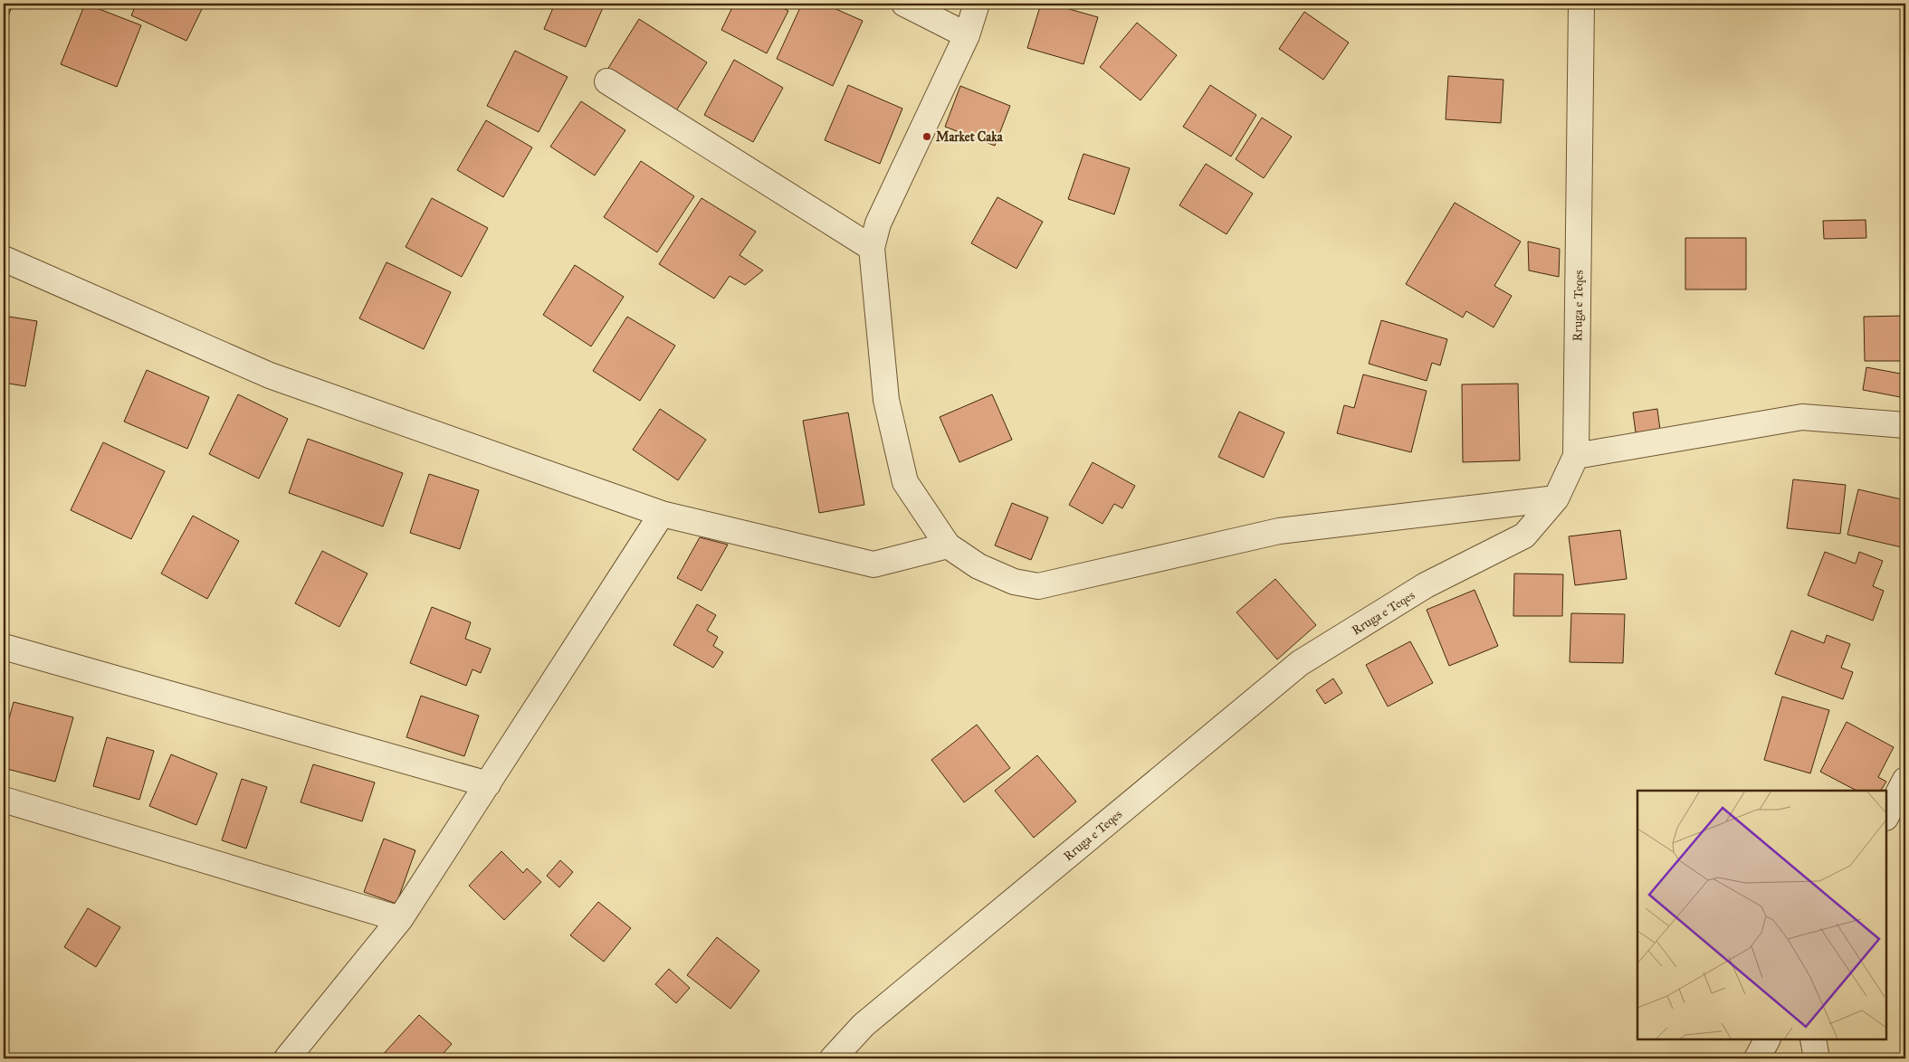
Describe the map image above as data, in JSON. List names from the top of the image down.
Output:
{
  "streets": {
    "street": ["Rruga e Teqes"]
  },
  "places": ["Market Caka"]
}
